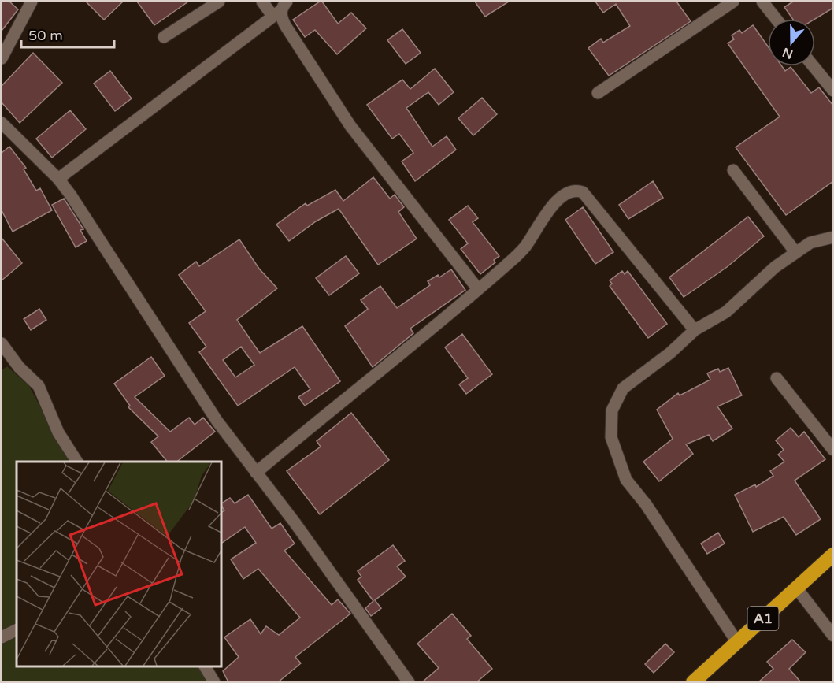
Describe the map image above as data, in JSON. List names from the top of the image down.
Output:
{
  "streets": {
    "highway": ["A1"]
  },
  "scale_bar": "50 m",
  "north": "bottom"
}
